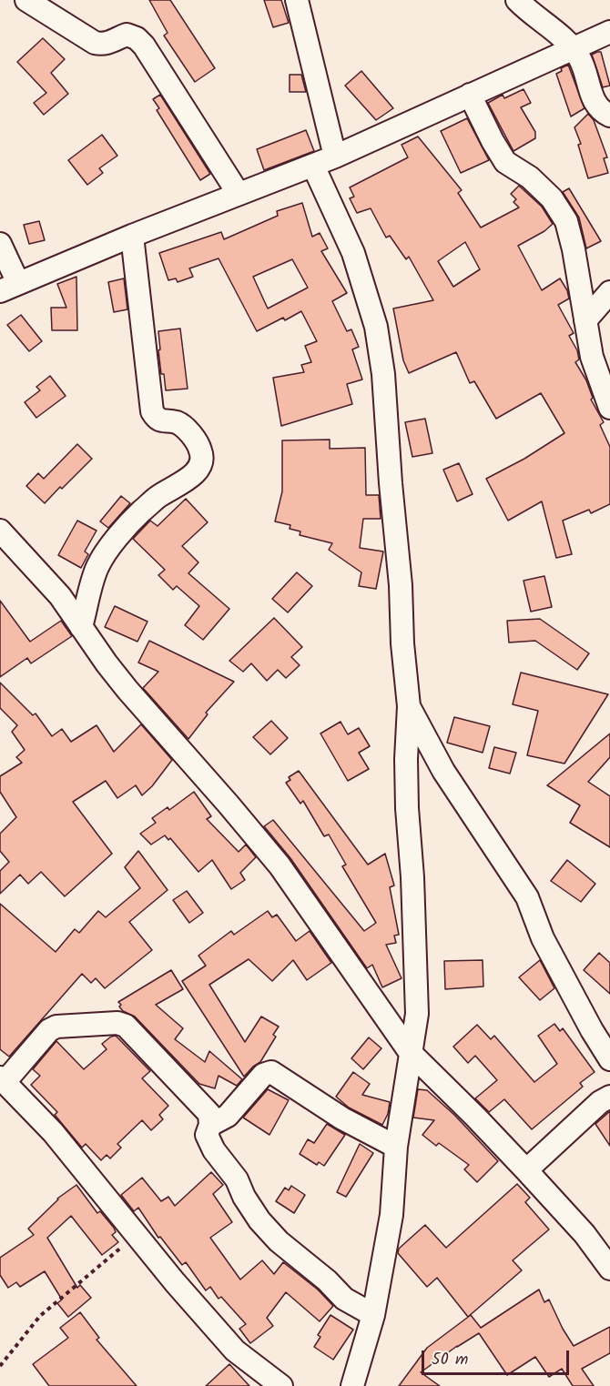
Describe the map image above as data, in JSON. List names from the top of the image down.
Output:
{
  "scale_bar": "50 m"
}
